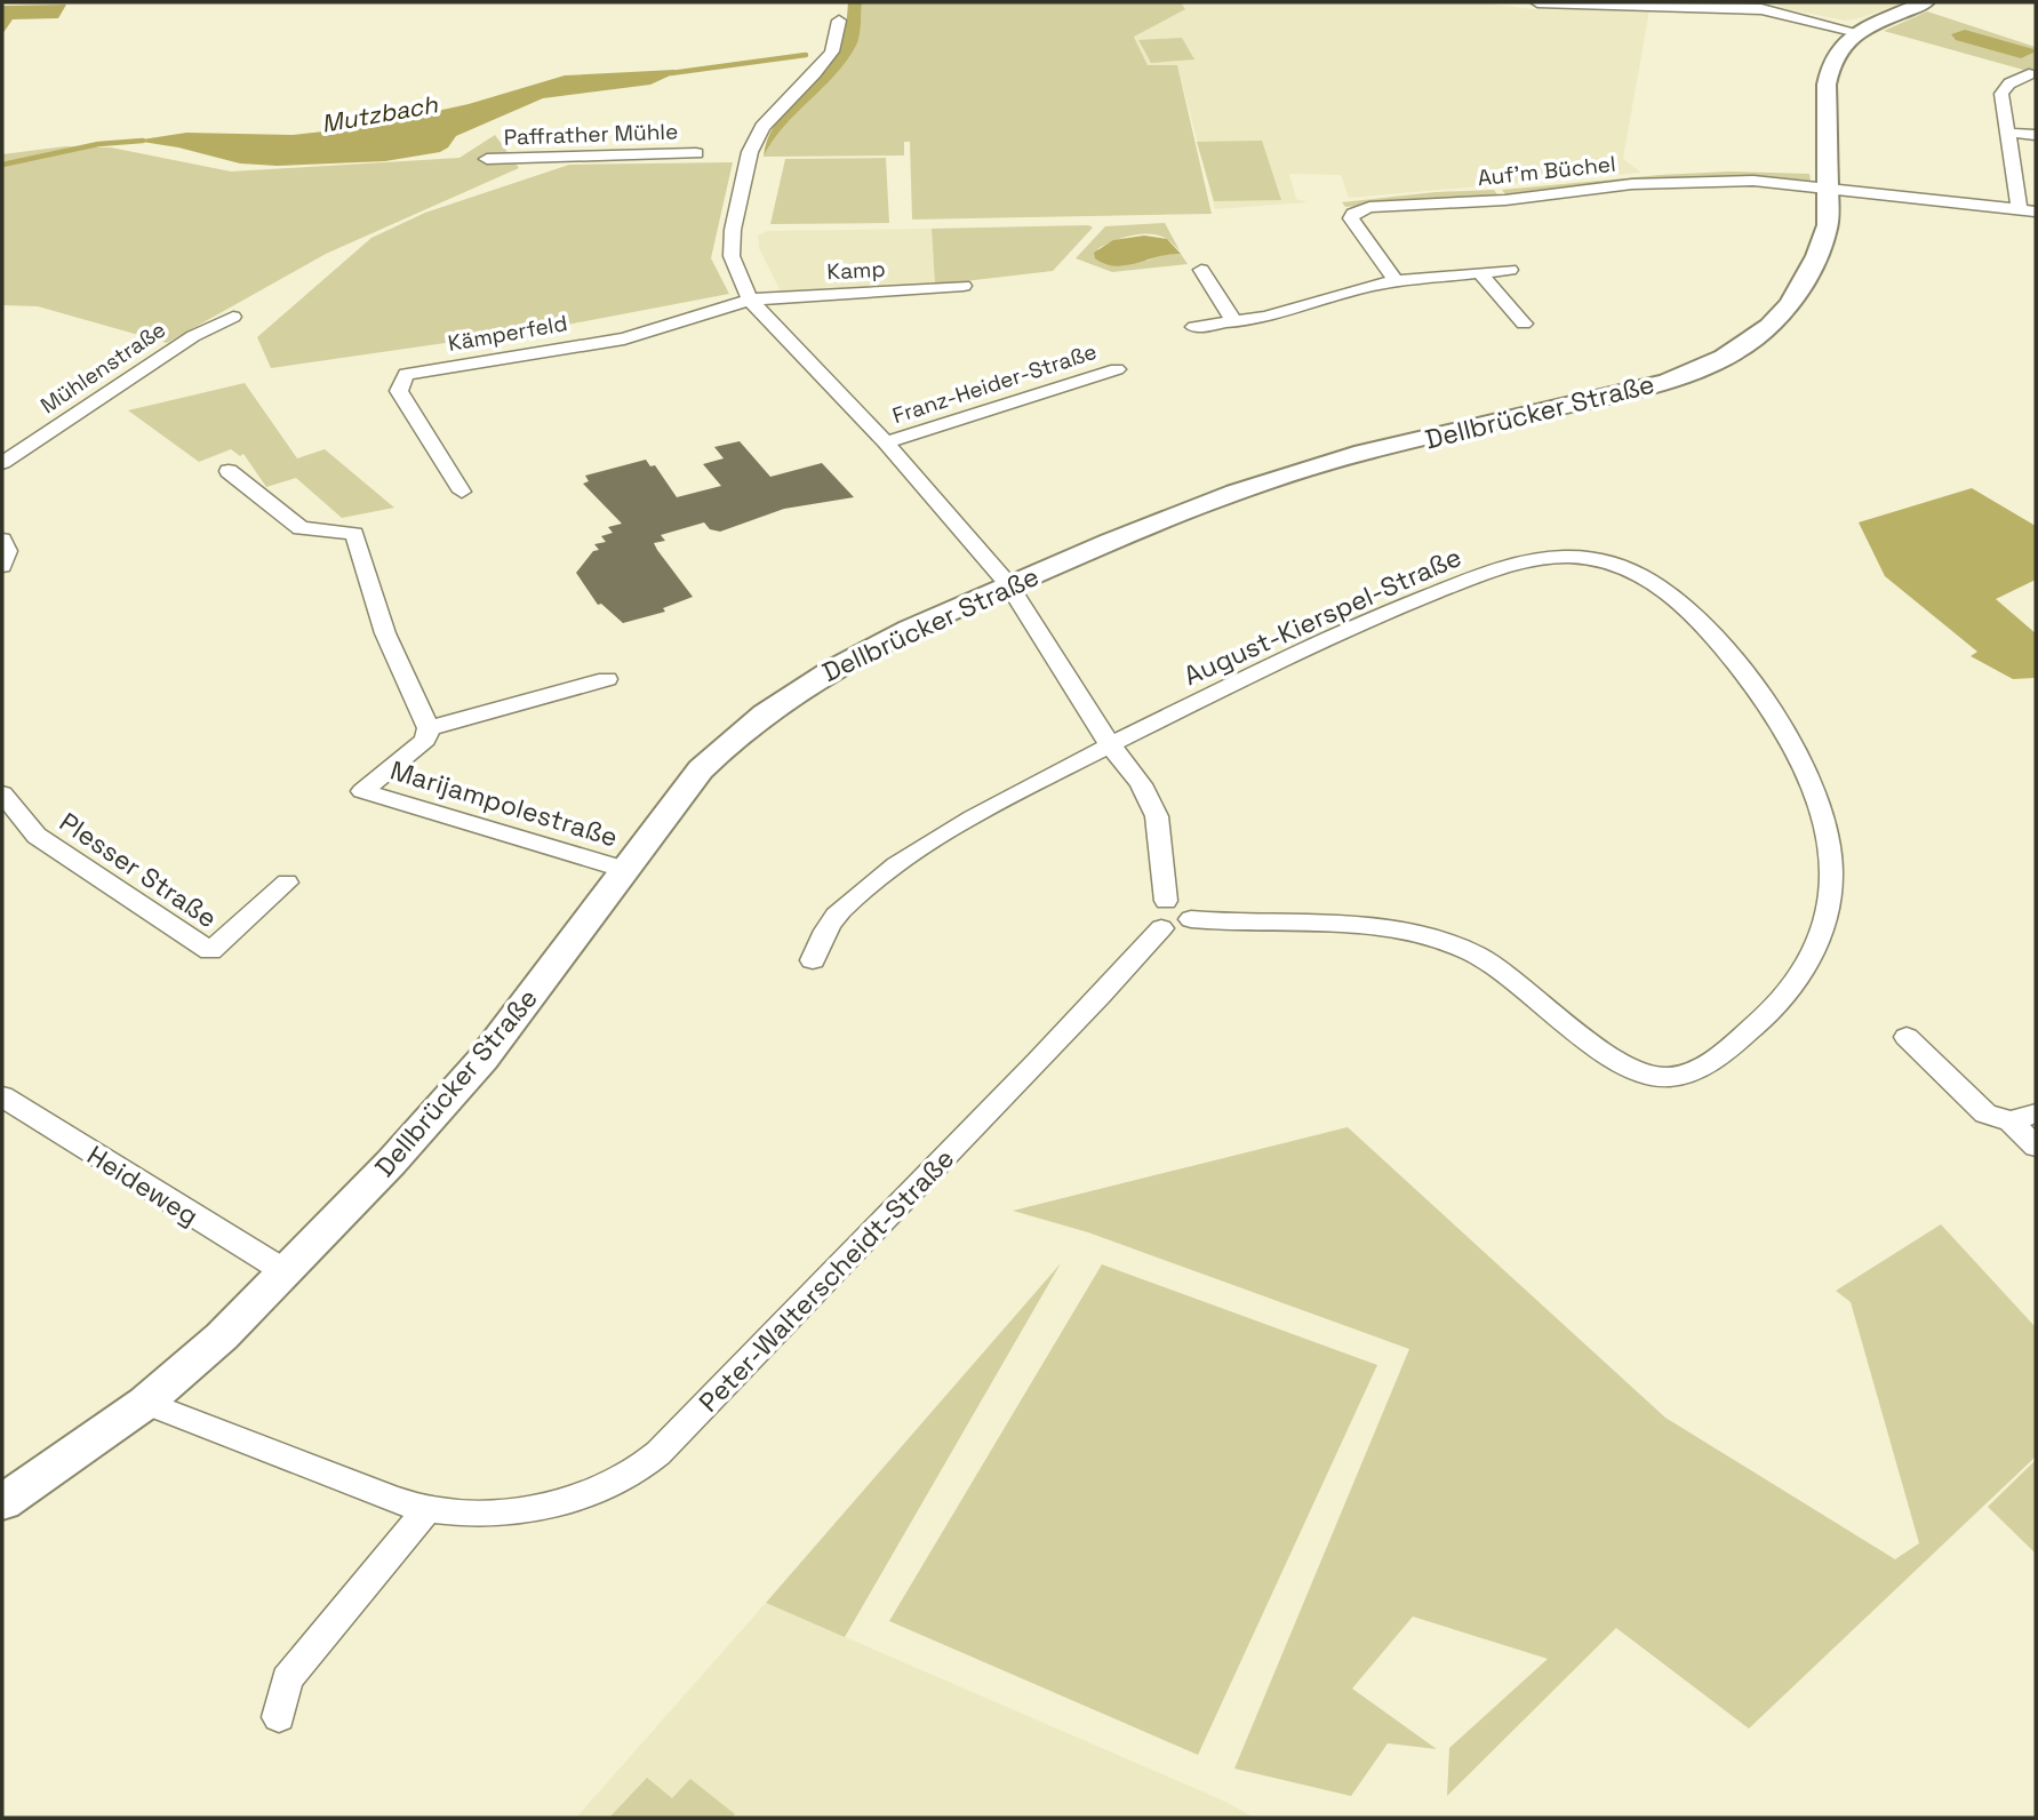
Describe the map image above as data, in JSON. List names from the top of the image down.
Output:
{
  "streets": {
    "main road": ["Dellbrücker Straße"],
    "street": [
      "Paffrather Mühle",
      "Auf'm Büchel",
      "Kamp",
      "Kämperfeld",
      "Mühlenstraße",
      "Franz-Heider-Straße",
      "August-Kierspel-Straße",
      "Marijampolestraße",
      "Plesser Straße",
      "Heideweg",
      "Peter-Walterscheidt-Straße"
    ]
  },
  "crossings": [
    ["Auf'm Büchel", "Dellbrücker Straße"],
    ["Kamp", "Kämperfeld"],
    ["Kamp", "Franz-Heider-Straße"],
    ["Kämperfeld", "Franz-Heider-Straße"],
    ["Franz-Heider-Straße", "Dellbrücker Straße"],
    ["Dellbrücker Straße", "Marijampolestraße"],
    ["Dellbrücker Straße", "Heideweg"],
    ["Dellbrücker Straße", "Peter-Walterscheidt-Straße"],
    ["August-Kierspel-Straße", "Peter-Walterscheidt-Straße"]
  ],
  "water": ["Mutzbach"]
}
